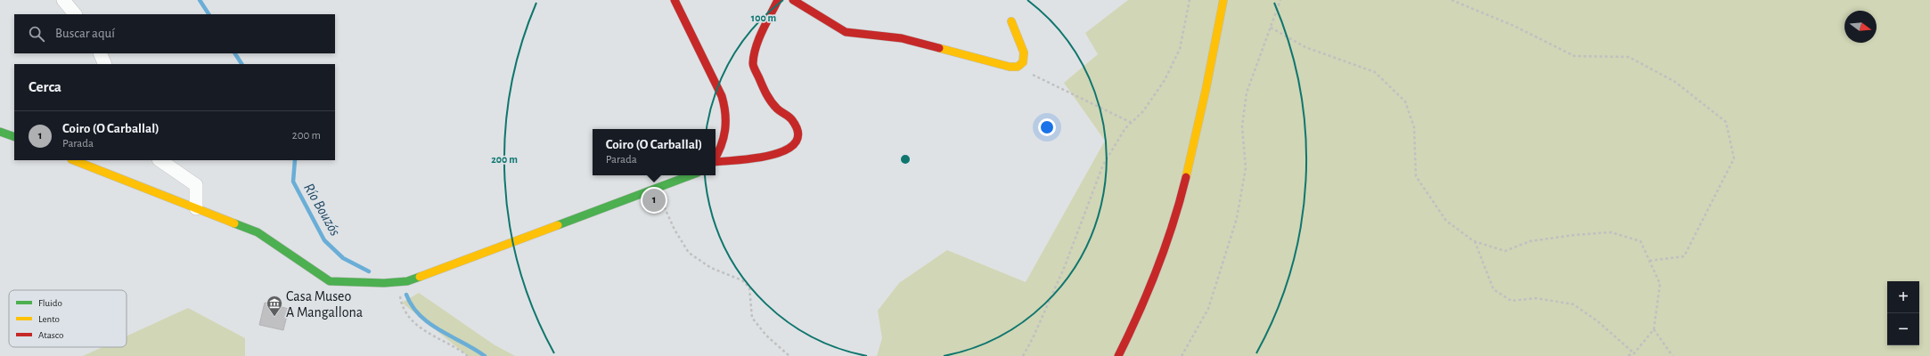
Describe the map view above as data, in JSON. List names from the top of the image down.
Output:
{
  "water": ["Río Bouzós"],
  "places": {
    "museum": ["Casa Museo A Mangallona"]
  },
  "legend": ["Fluido", "Lento", "Atasco"],
  "north": "right",
  "page": {
    "search": "Buscar aquí",
    "heading": "Cerca",
    "list": [
      {
        "mark": "1",
        "name": "Coiro (O Carballal)",
        "note": "Parada",
        "value": "200 m"
      }
    ],
    "popup": ["Coiro (O Carballal)", "Parada"],
    "pins": "1",
    "map_buttons": ["+", "−"]
  },
  "rings": ["100 m", "200 m"]
}
